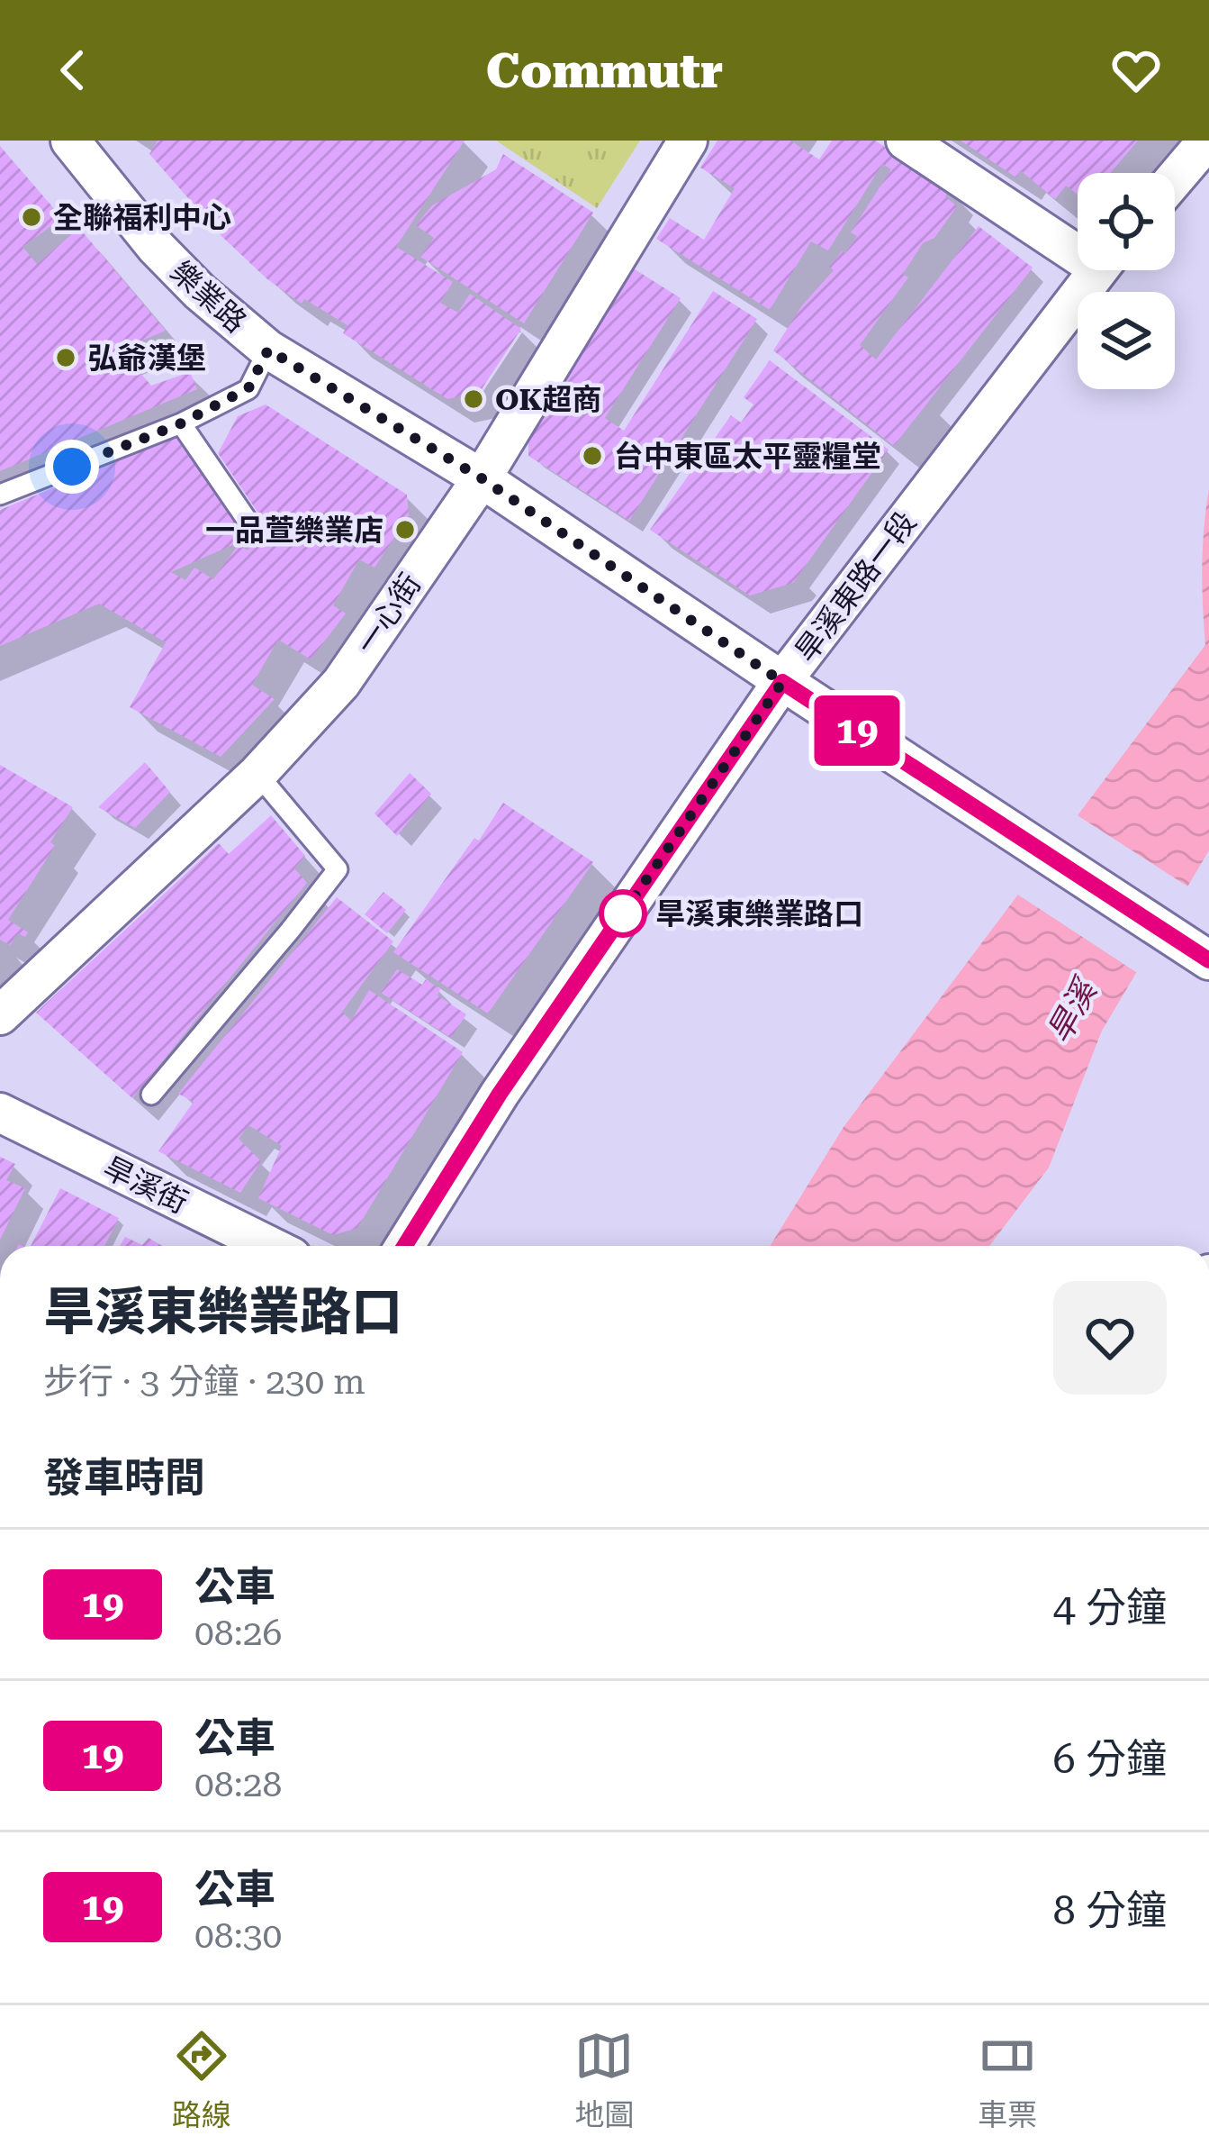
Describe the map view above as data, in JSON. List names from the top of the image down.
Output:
{
  "streets": {
    "street": [
      "樂業路",
      "旱溪東路一段",
      "一心街",
      "旱溪街"
    ]
  },
  "crossings": [
    ["樂業路", "旱溪東路一段"],
    ["樂業路", "一心街"]
  ],
  "water": ["旱溪"],
  "places": [
    "全聯福利中心",
    "弘爺漢堡",
    "OK超商",
    "台中東區太平靈糧堂",
    "一品萱樂業店",
    "旱溪東樂業路口"
  ],
  "lines": ["bus line 19"],
  "page": {
    "header": "Commutr",
    "on_map": "19",
    "heading": [
      ["旱溪東樂業路口", "步行 · 3 分鐘 · 230 m"],
      "發車時間"
    ],
    "list": [
      {
        "mark": "19",
        "name": "公車",
        "note": "08:26",
        "value": "4 分鐘"
      },
      {
        "mark": "19",
        "name": "公車",
        "note": "08:28",
        "value": "6 分鐘"
      },
      {
        "mark": "19",
        "name": "公車",
        "note": "08:30",
        "value": "8 分鐘"
      }
    ],
    "tabs": ["路線", "地圖", "車票"]
  }
}
